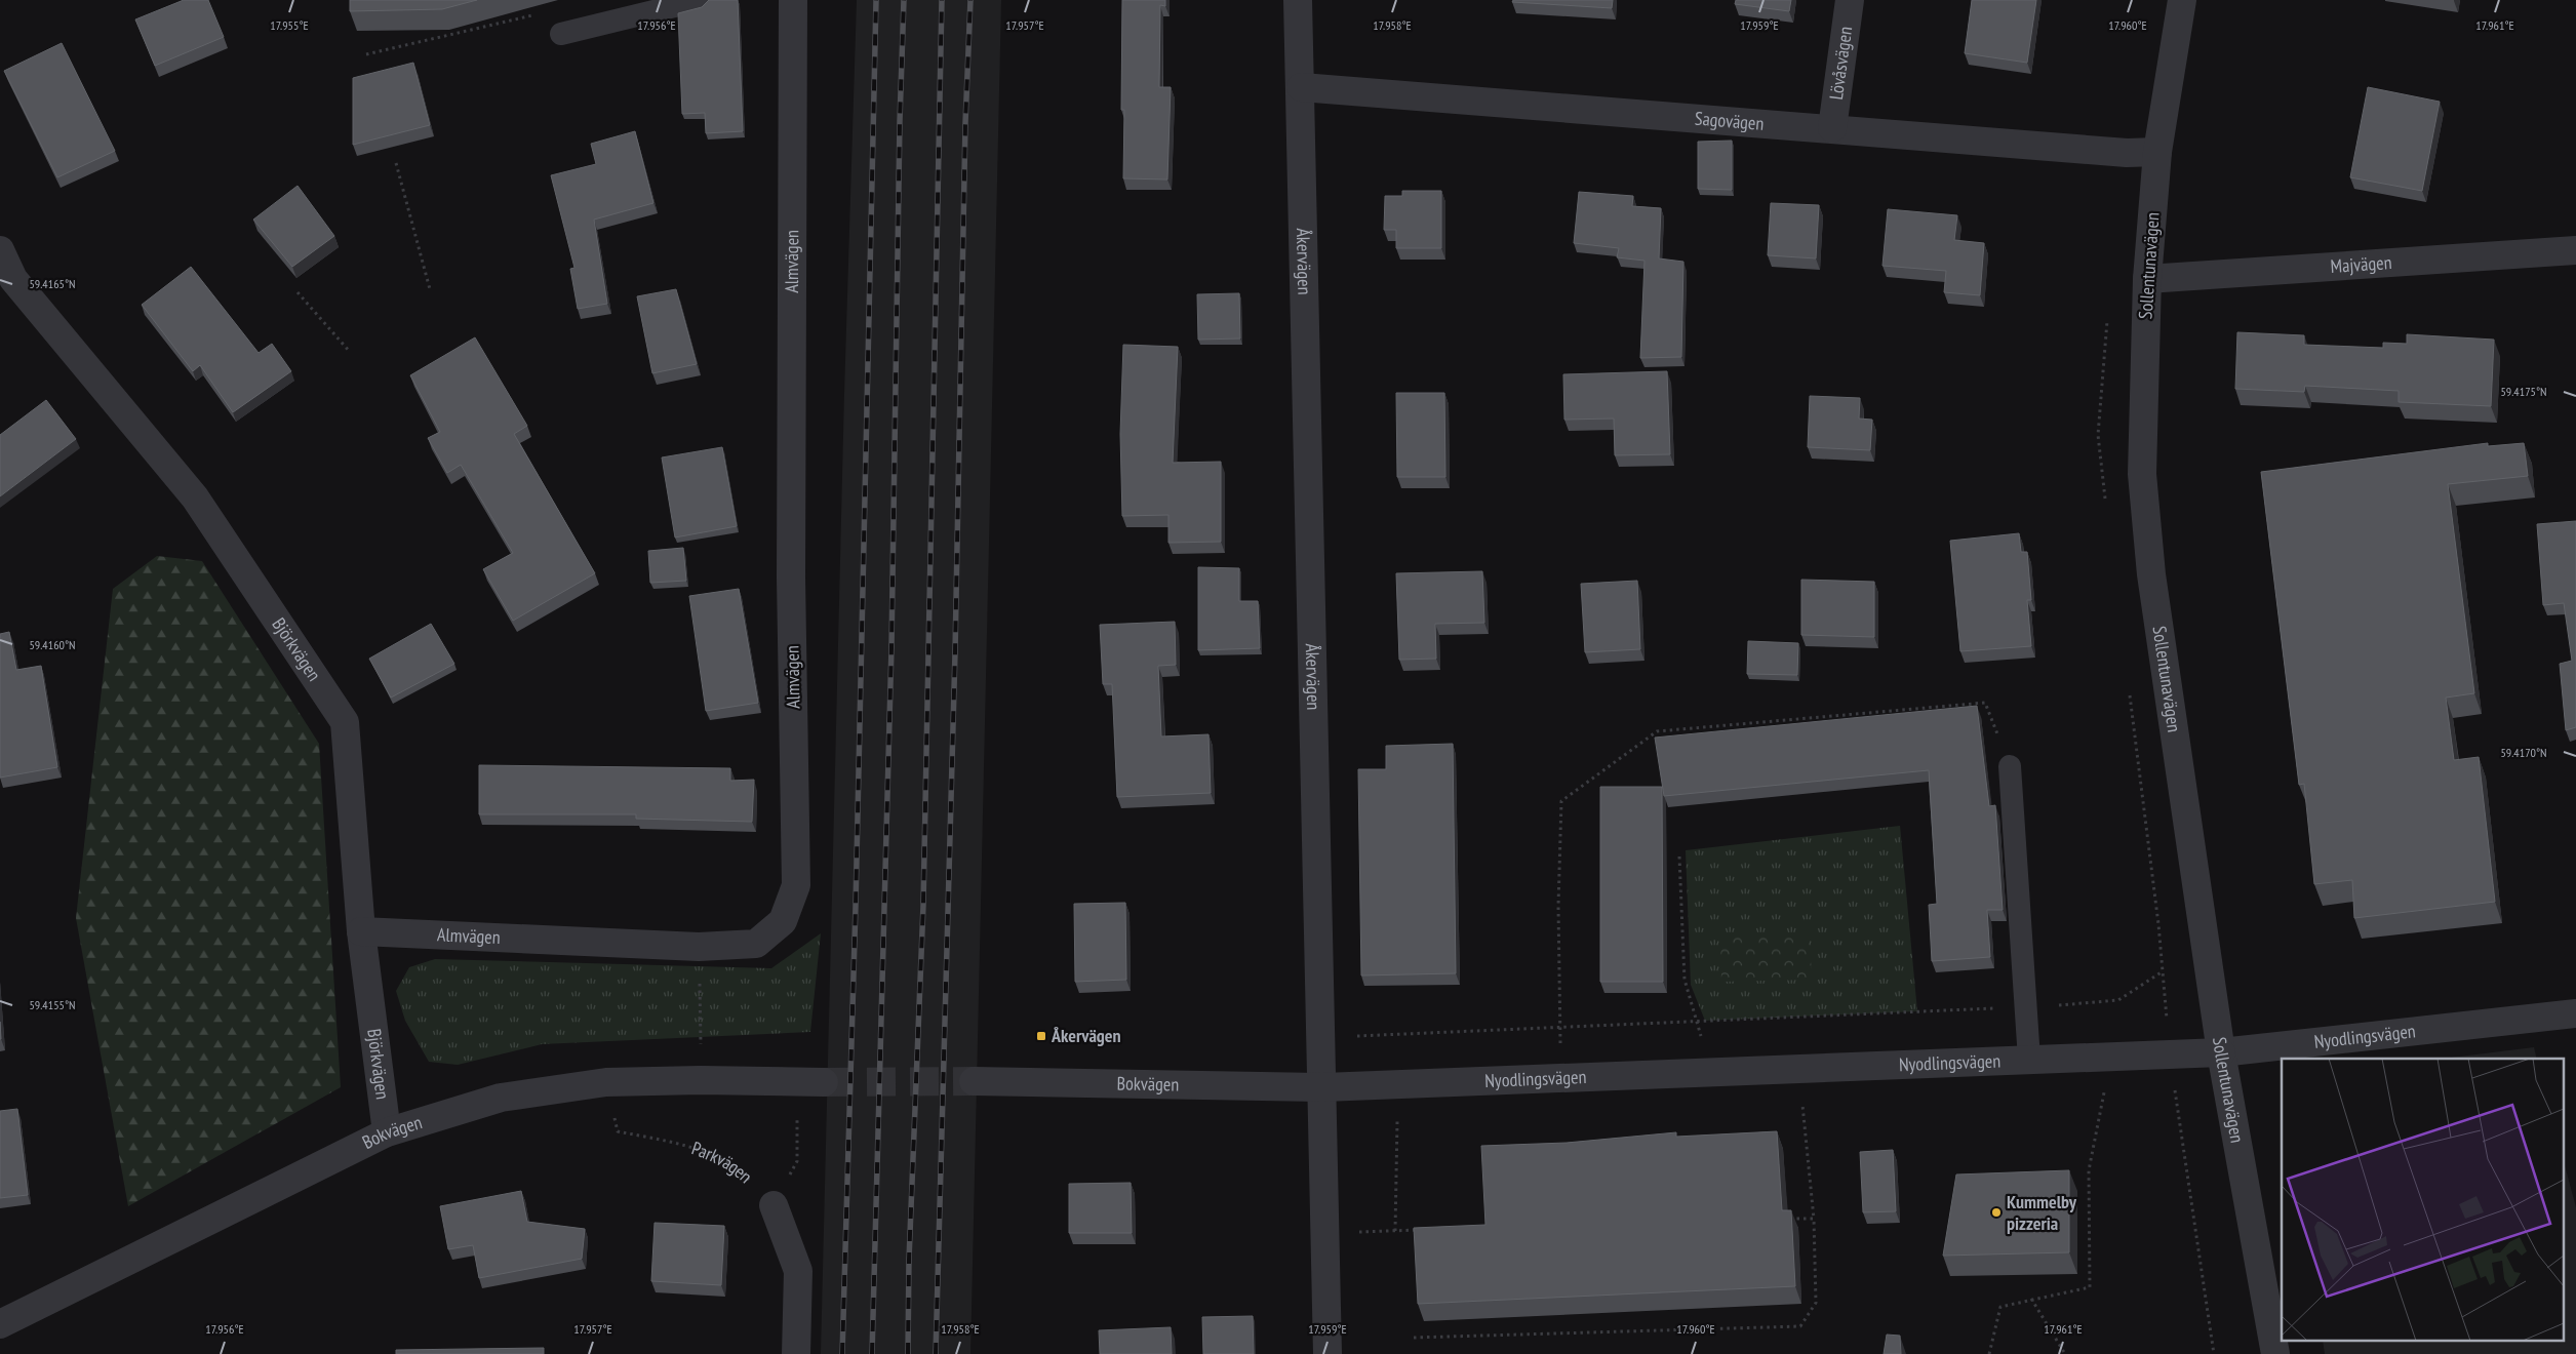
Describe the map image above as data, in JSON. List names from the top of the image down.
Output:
{
  "streets": {
    "street": [
      "Lövåsvägen",
      "Sagovägen",
      "Almvägen",
      "Åkervägen",
      "Majvägen",
      "Sollentunavägen",
      "Björkvägen",
      "Nyodlingsvägen",
      "Bokvägen"
    ],
    "path": ["Parkvägen"]
  },
  "crossings": [
    ["Lövåsvägen", "Sagovägen"],
    ["Sagovägen", "Åkervägen"],
    ["Sagovägen", "Sollentunavägen"],
    ["Almvägen", "Björkvägen"],
    ["Åkervägen", "Nyodlingsvägen"],
    ["Åkervägen", "Bokvägen"],
    ["Majvägen", "Sollentunavägen"],
    ["Sollentunavägen", "Nyodlingsvägen"],
    ["Björkvägen", "Bokvägen"],
    ["Nyodlingsvägen", "Bokvägen"],
    ["Bokvägen", "Parkvägen"]
  ],
  "places": {
    "transit": ["Åkervägen"],
    "other": ["Kummelby pizzeria"]
  },
  "coordinates": [
    "17.955°E",
    "17.956°E",
    "17.957°E",
    "17.958°E",
    "17.959°E",
    "17.960°E",
    "17.961°E",
    "59.4165°N",
    "59.4175°N",
    "59.4160°N",
    "59.4170°N",
    "59.4155°N"
  ]
}
